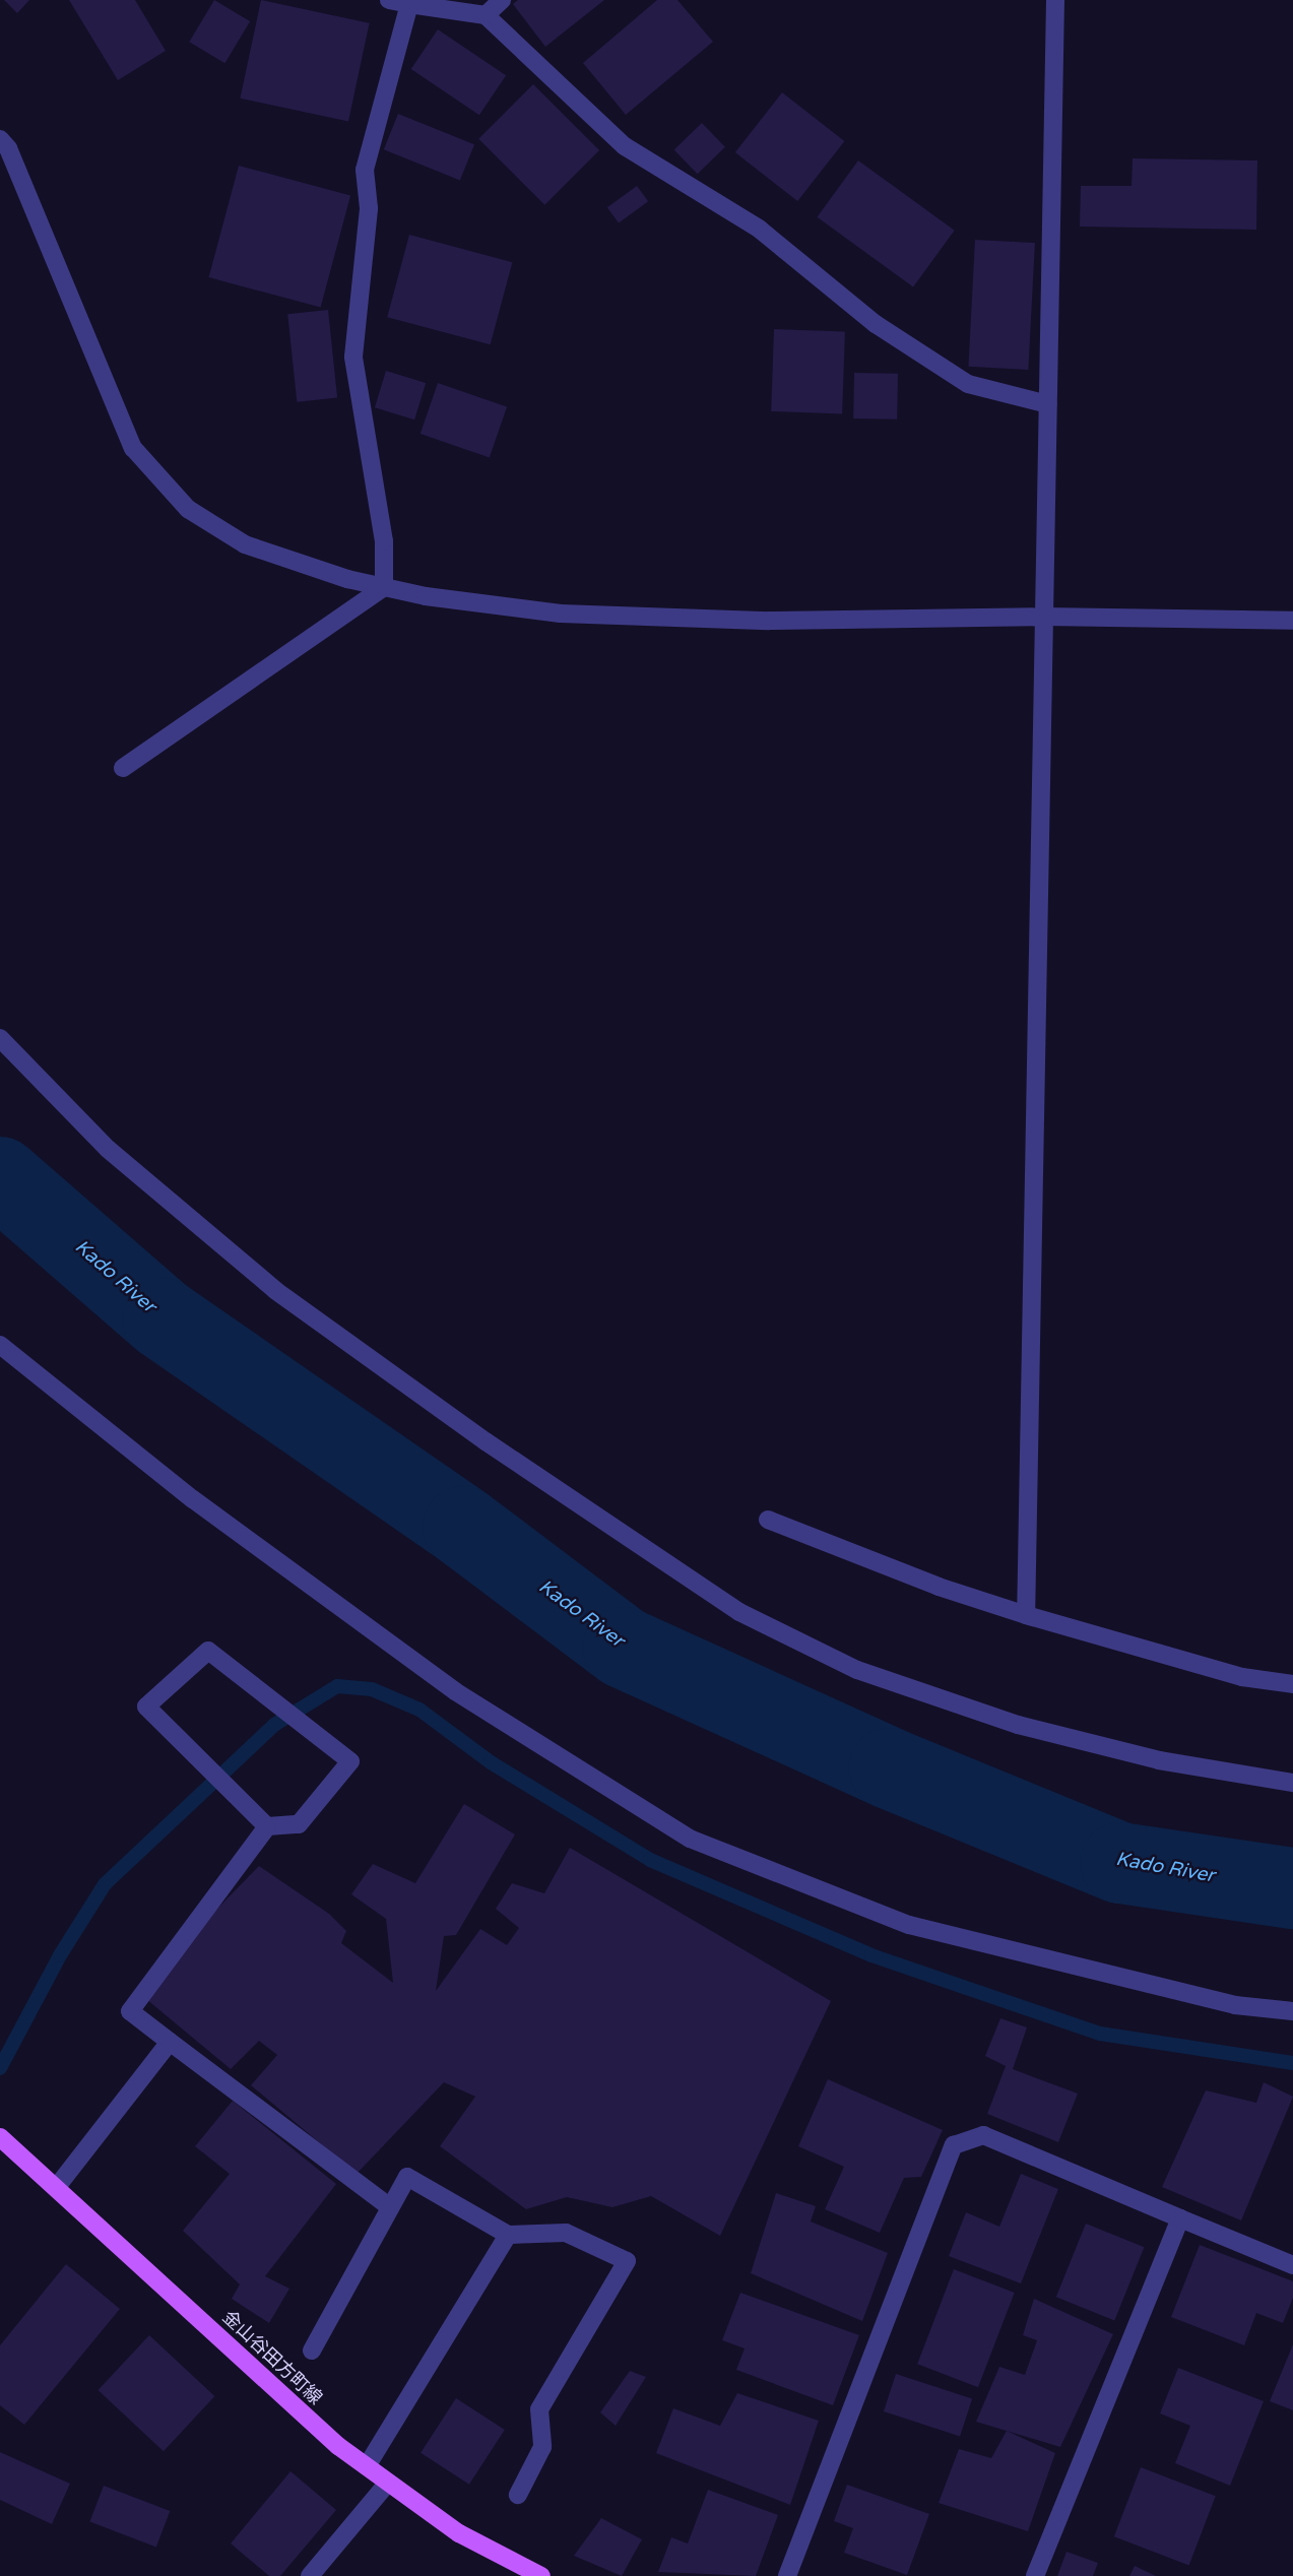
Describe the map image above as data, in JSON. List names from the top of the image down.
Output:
{
  "streets": {
    "main road": ["金山谷田方町線"]
  },
  "water": ["Kado River"]
}
